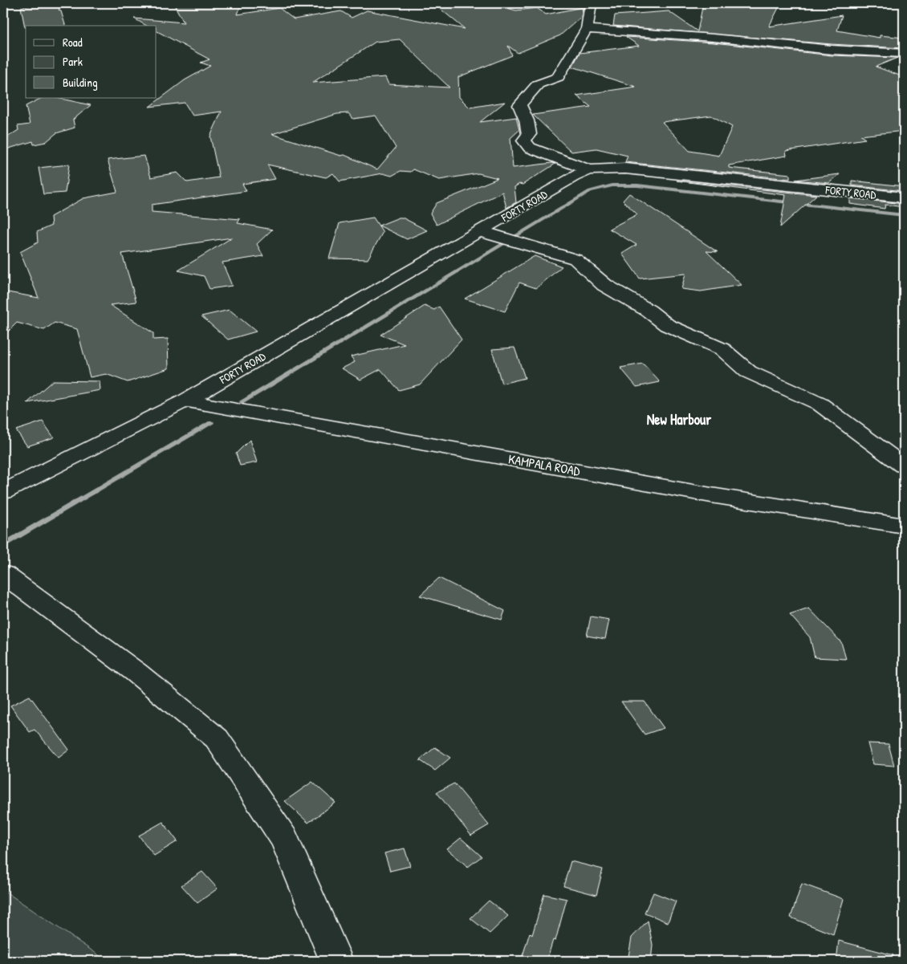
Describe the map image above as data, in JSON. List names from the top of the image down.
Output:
{
  "streets": {
    "street": ["FORTY ROAD", "KAMPALA ROAD"]
  },
  "crossings": [
    ["FORTY ROAD", "KAMPALA ROAD"]
  ],
  "districts": ["New Harbour"],
  "legend": ["Road", "Park", "Building"]
}
